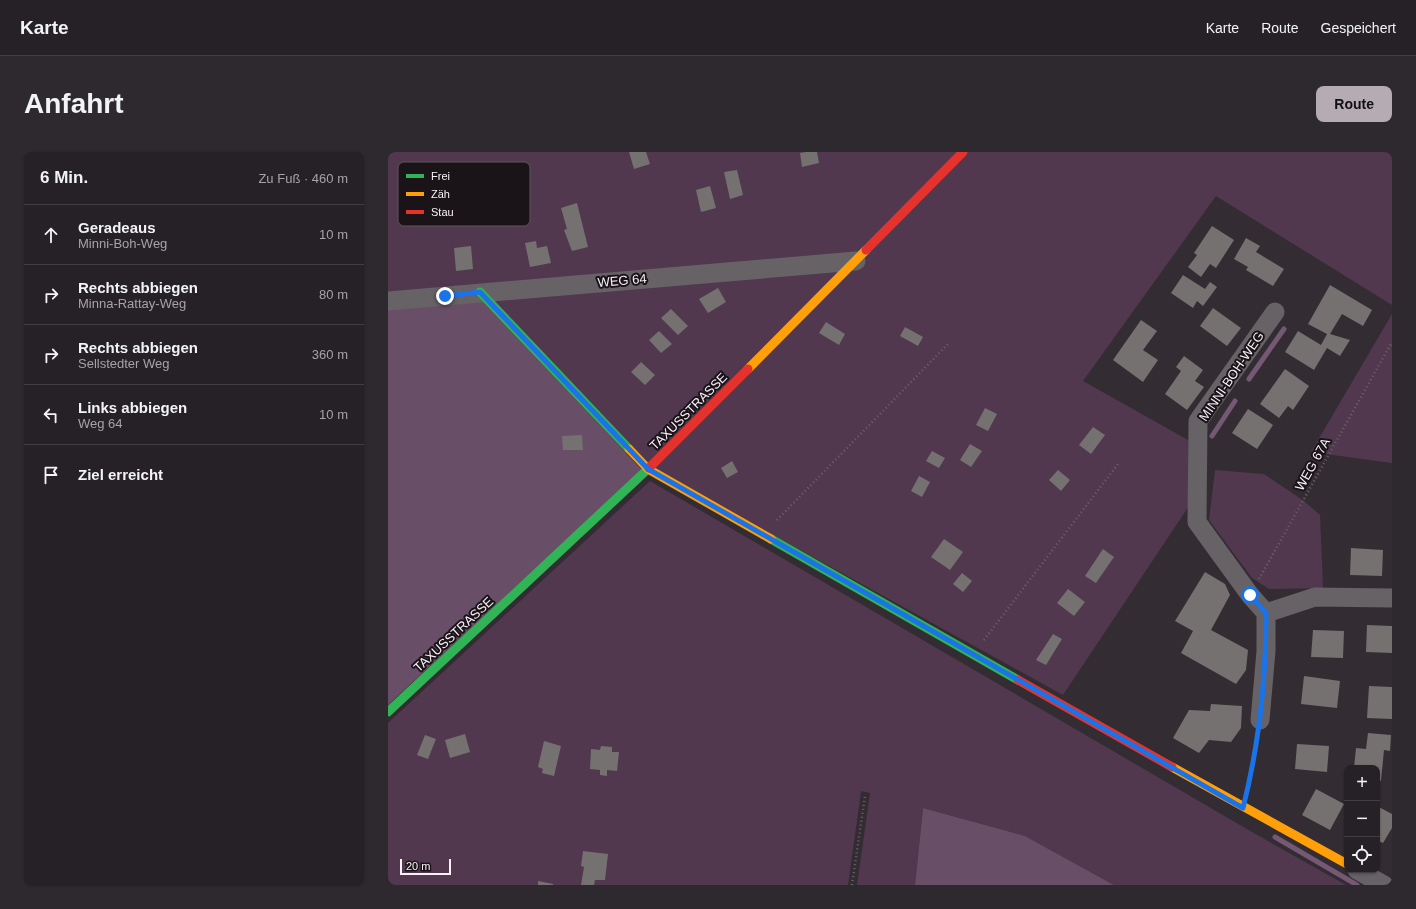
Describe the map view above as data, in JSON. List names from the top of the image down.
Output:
{
  "streets": {
    "street": ["WEG 64", "MINNI-BOH-WEG", "TAXUSSTRASSE"],
    "path": ["WEG 67A"]
  },
  "crossings": [
    ["WEG 64", "TAXUSSTRASSE"],
    ["MINNI-BOH-WEG", "WEG 67A"]
  ],
  "legend": ["Frei", "Zäh", "Stau"],
  "scale_bar": "20 m",
  "page": {
    "header": "Karte",
    "nav": ["Karte", "Route", "Gespeichert"],
    "buttons": "Route",
    "title": "Anfahrt",
    "heading": ["6 Min.", "Zu Fuß · 460 m"],
    "list": [
      ["Geradeaus", "Minni-Boh-Weg", "10 m"],
      ["Rechts abbiegen", "Minna-Rattay-Weg", "80 m"],
      ["Rechts abbiegen", "Sellstedter Weg", "360 m"],
      ["Links abbiegen", "Weg 64", "10 m"],
      "Ziel erreicht"
    ],
    "map_buttons": ["+", "−"],
    "scale": "20 m"
  }
}
